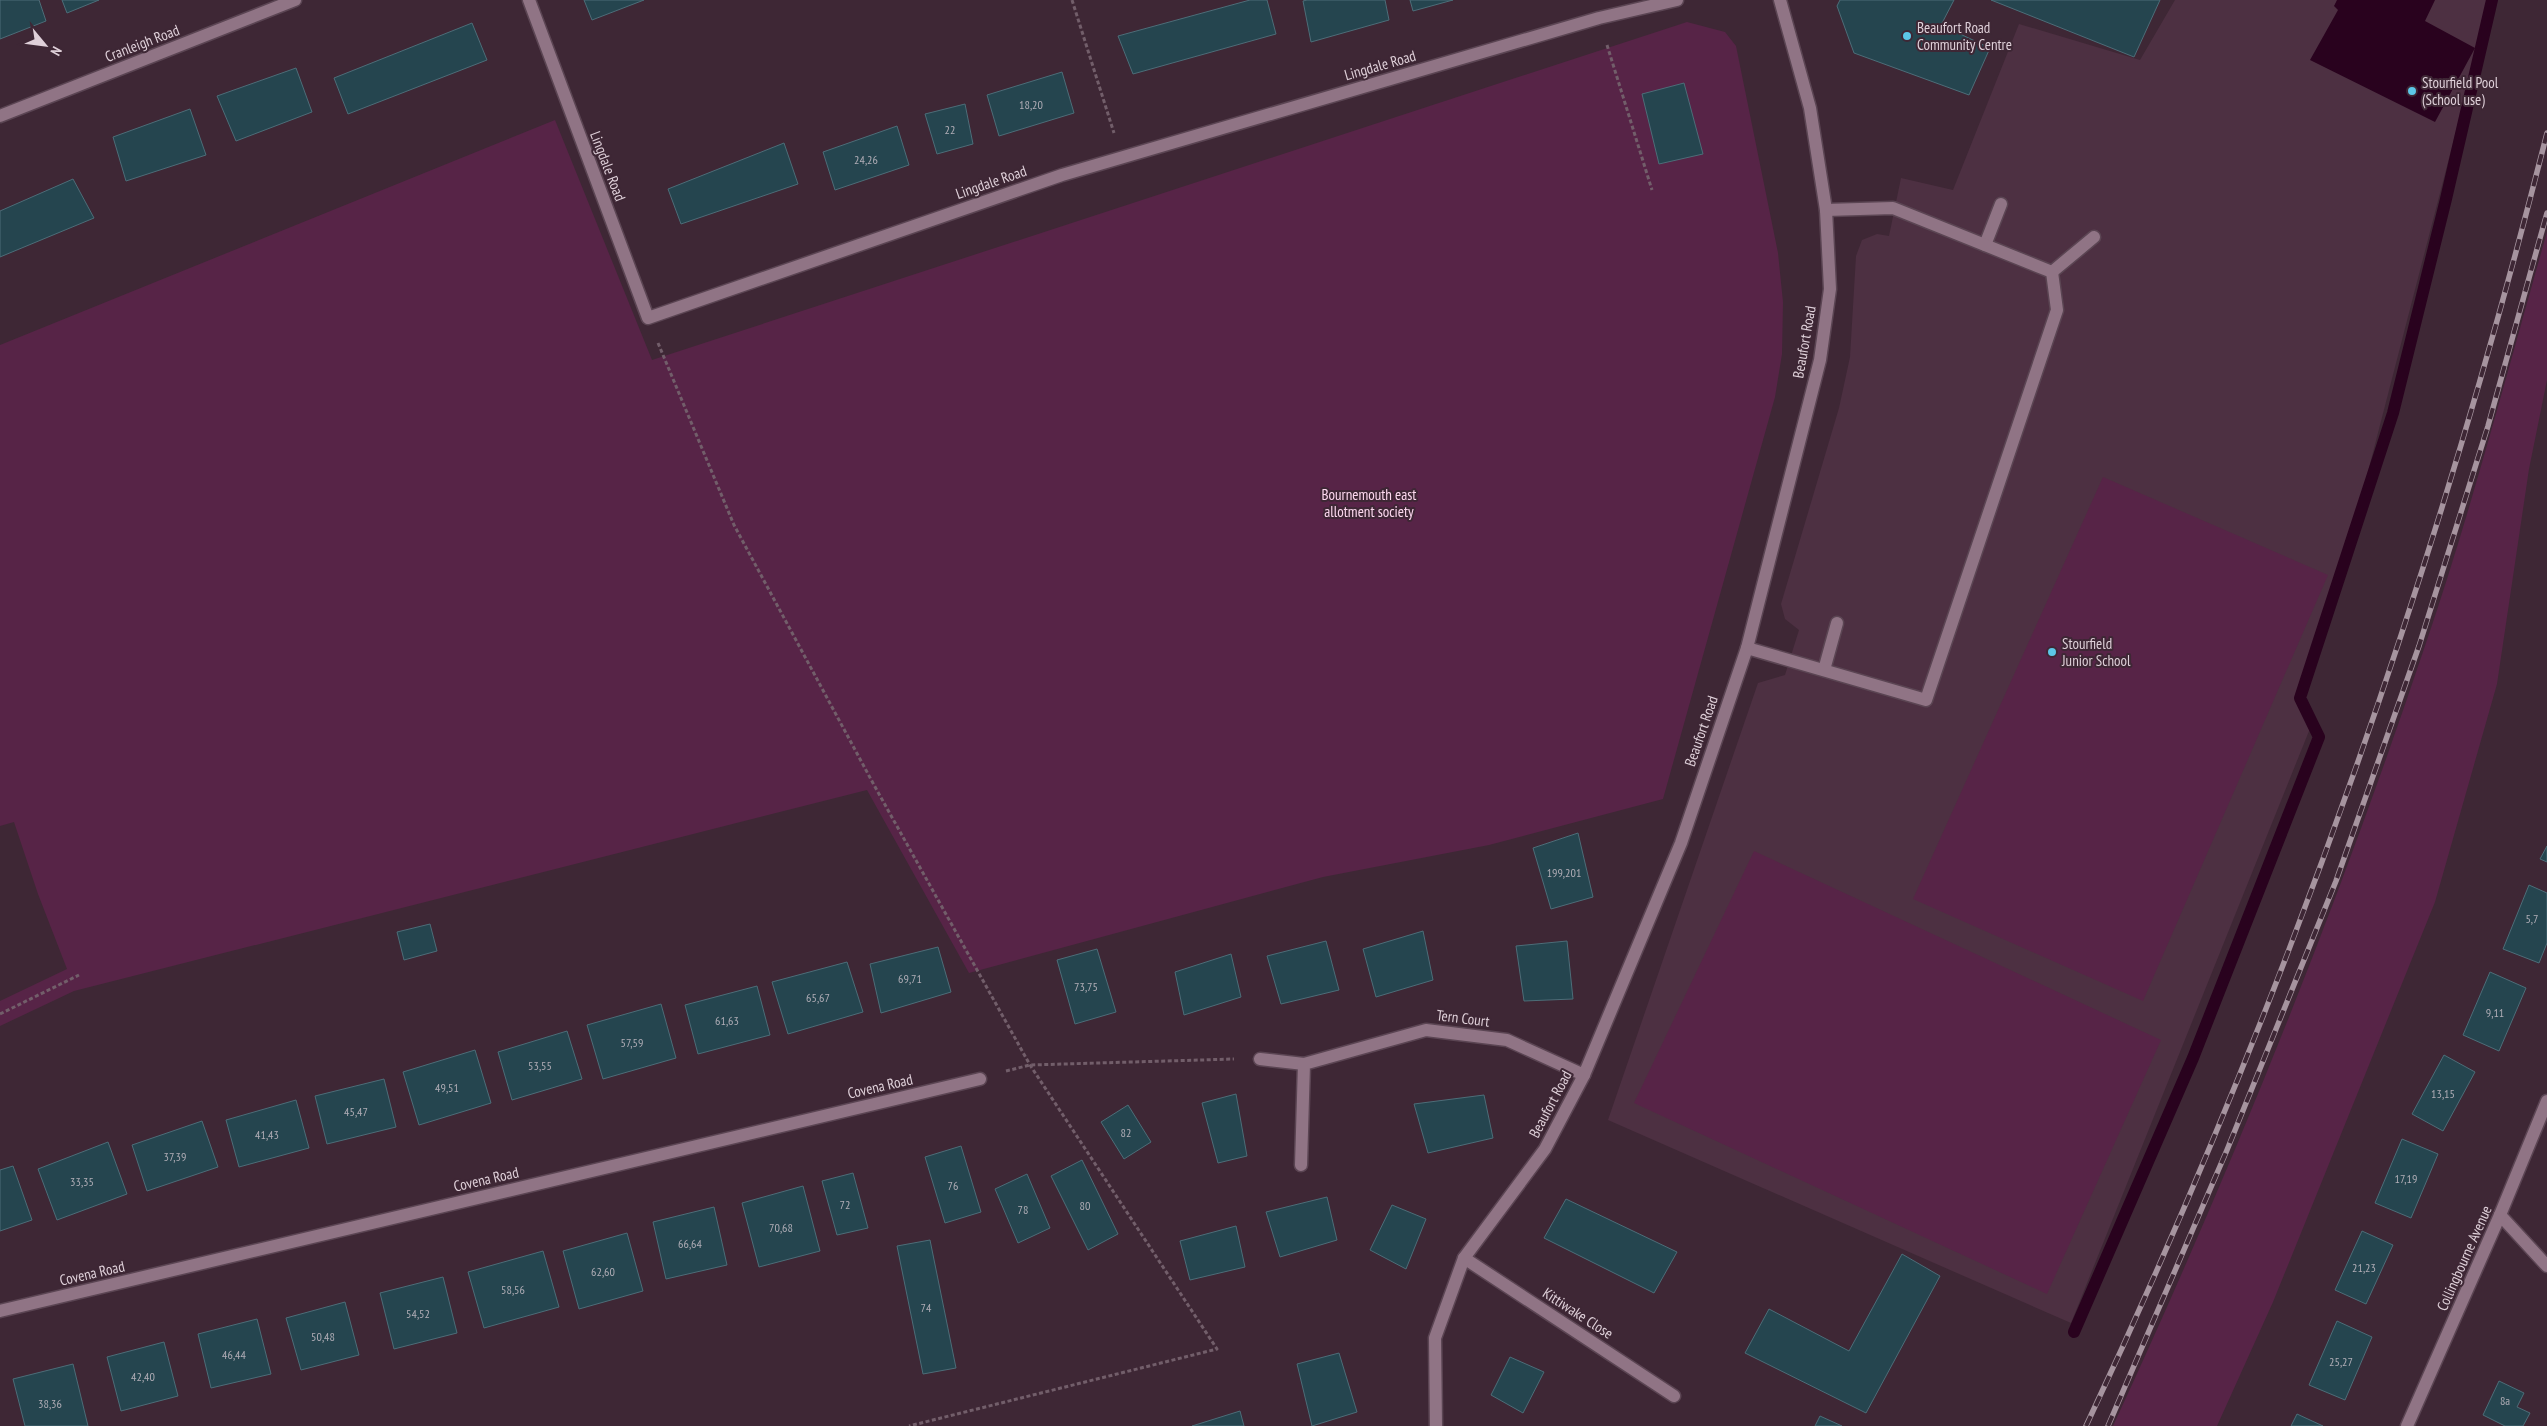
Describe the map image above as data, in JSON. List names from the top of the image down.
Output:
{
  "streets": {
    "street": [
      "Cranleigh Road",
      "Lingdale Road",
      "Beaufort Road",
      "Tern Court",
      "Covena Road",
      "Collingbourne Avenue",
      "Kittiwake Close"
    ]
  },
  "crossings": [
    ["Beaufort Road", "Tern Court"],
    ["Beaufort Road", "Kittiwake Close"]
  ],
  "parks": ["Bournemouth east allotment society"],
  "places": ["Beaufort Road Community Centre", "Stourfield Pool (School use)", "Stourfield Junior School"],
  "house_numbers": [
    "18,20",
    "22",
    "24,26",
    "199,201",
    "5,7",
    "69,71",
    "73,75",
    "65,67",
    "9,11",
    "61,63",
    "57,59",
    "53,55",
    "49,51",
    "13,15",
    "45,47",
    "82",
    "41,43",
    "37,39",
    "17,19",
    "33,35",
    "76",
    "72",
    "80",
    "78",
    "70,68",
    "66,64",
    "21,23",
    "62,60",
    "58,56",
    "74",
    "54,52",
    "50,48",
    "46,44",
    "25,27",
    "42,40",
    "8a",
    "38,36"
  ],
  "north": "bottom right"
}
